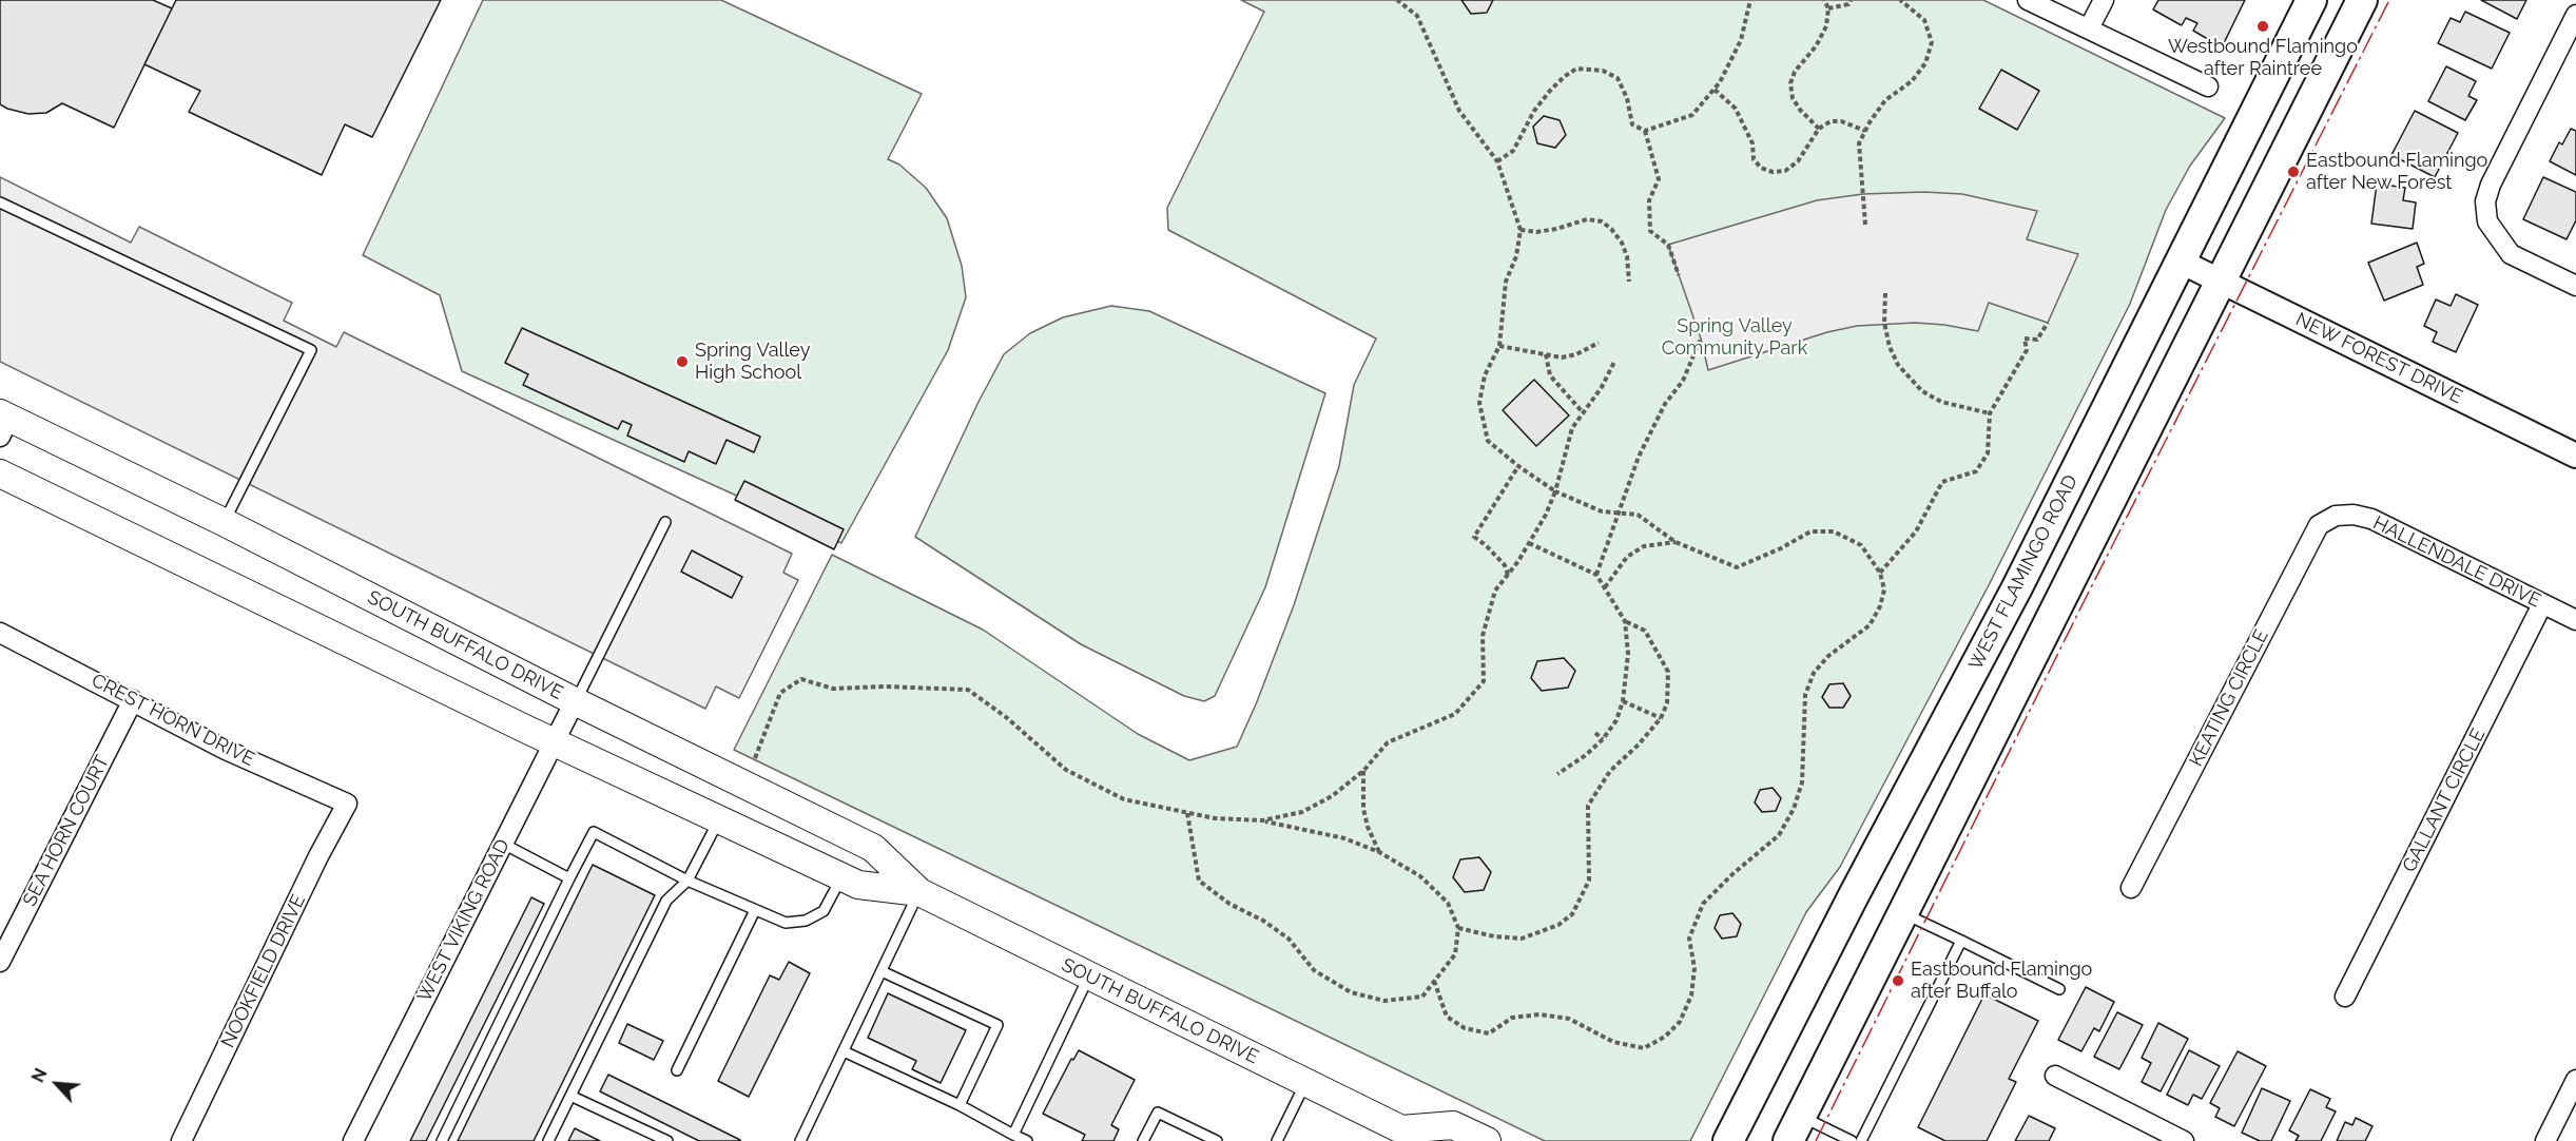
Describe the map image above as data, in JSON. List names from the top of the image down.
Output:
{
  "streets": {
    "main road": ["WEST FLAMINGO ROAD", "SOUTH BUFFALO DRIVE"],
    "street": [
      "NEW FOREST DRIVE",
      "HALLENDALE DRIVE",
      "KEATING CIRCLE",
      "CREST HORN DRIVE",
      "GALLANT CIRCLE",
      "SEA HORN COURT",
      "WEST VIKING ROAD",
      "NOOKFIELD DRIVE"
    ]
  },
  "crossings": [
    ["NEW FOREST DRIVE", "WEST FLAMINGO ROAD"],
    ["HALLENDALE DRIVE", "KEATING CIRCLE"],
    ["HALLENDALE DRIVE", "GALLANT CIRCLE"],
    ["SOUTH BUFFALO DRIVE", "WEST VIKING ROAD"],
    ["CREST HORN DRIVE", "SEA HORN COURT"],
    ["CREST HORN DRIVE", "NOOKFIELD DRIVE"]
  ],
  "parks": ["Spring Valley Community Park"],
  "places": [
    "Westbound Flamingo after Raintree",
    "Eastbound Flamingo after New Forest",
    "Spring Valley High School",
    "Eastbound Flamingo after Buffalo"
  ],
  "north": "top left"
}
